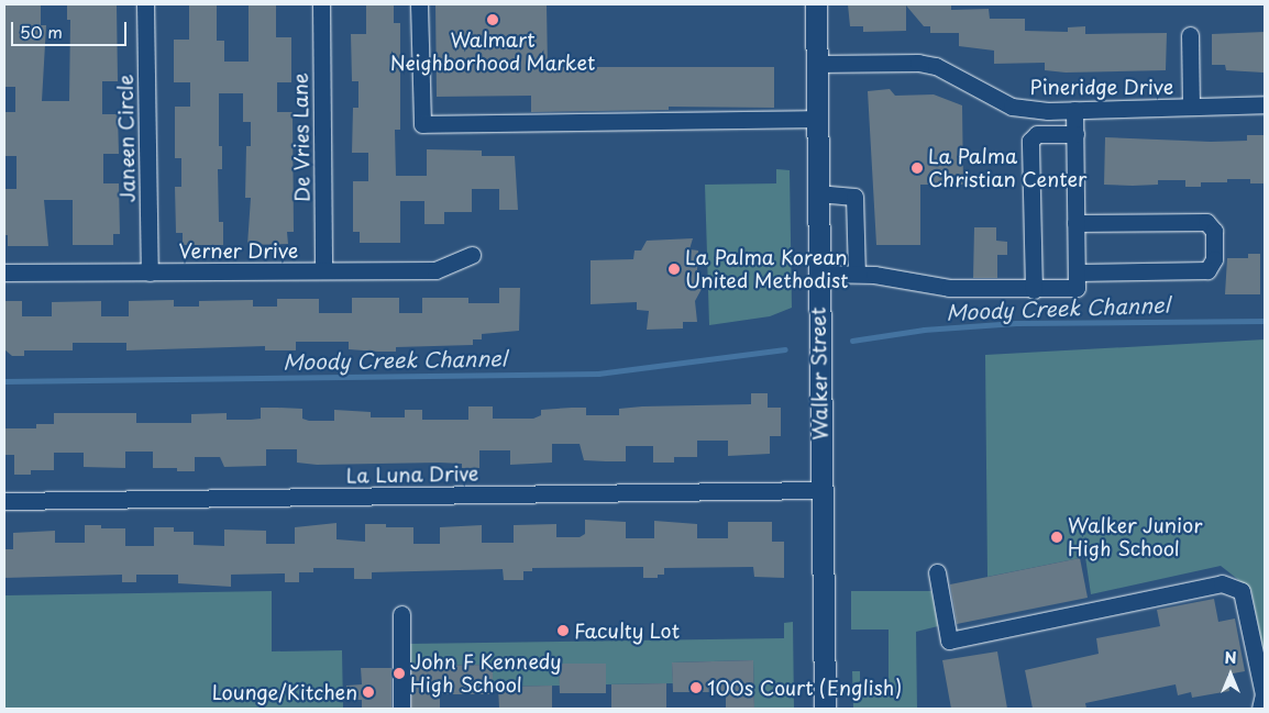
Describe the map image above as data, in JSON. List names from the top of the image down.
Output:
{
  "streets": {
    "main road": ["Walker Street"],
    "street": [
      "Pineridge Drive",
      "De Vries Lane",
      "Janeen Circle",
      "Verner Drive",
      "La Luna Drive"
    ]
  },
  "crossings": [
    ["Pineridge Drive", "Walker Street"],
    ["De Vries Lane", "Verner Drive"],
    ["Janeen Circle", "Verner Drive"],
    ["Walker Street", "La Luna Drive"]
  ],
  "water": ["Moody Creek Channel"],
  "places": [
    "Walmart Neighborhood Market",
    "La Palma Christian Center",
    "La Palma Korean United Methodist",
    "Walker Junior High School",
    "Faculty Lot",
    "John F Kennedy High School",
    "100s Court (English)",
    "Lounge/Kitchen"
  ],
  "scale_bar": "50 m",
  "north": "top"
}
